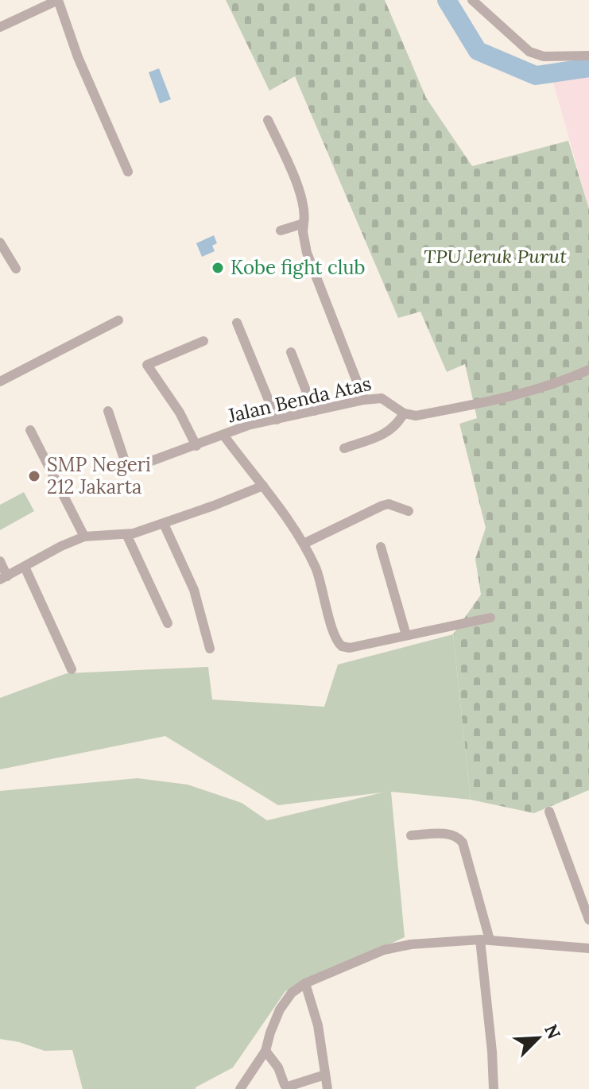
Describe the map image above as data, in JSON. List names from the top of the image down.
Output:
{
  "streets": {
    "street": ["Jalan Benda Atas"]
  },
  "parks": ["TPU Jeruk Purut"],
  "places": ["Kobe fight club", "SMP Negeri 212 Jakarta"],
  "north": "top right"
}
